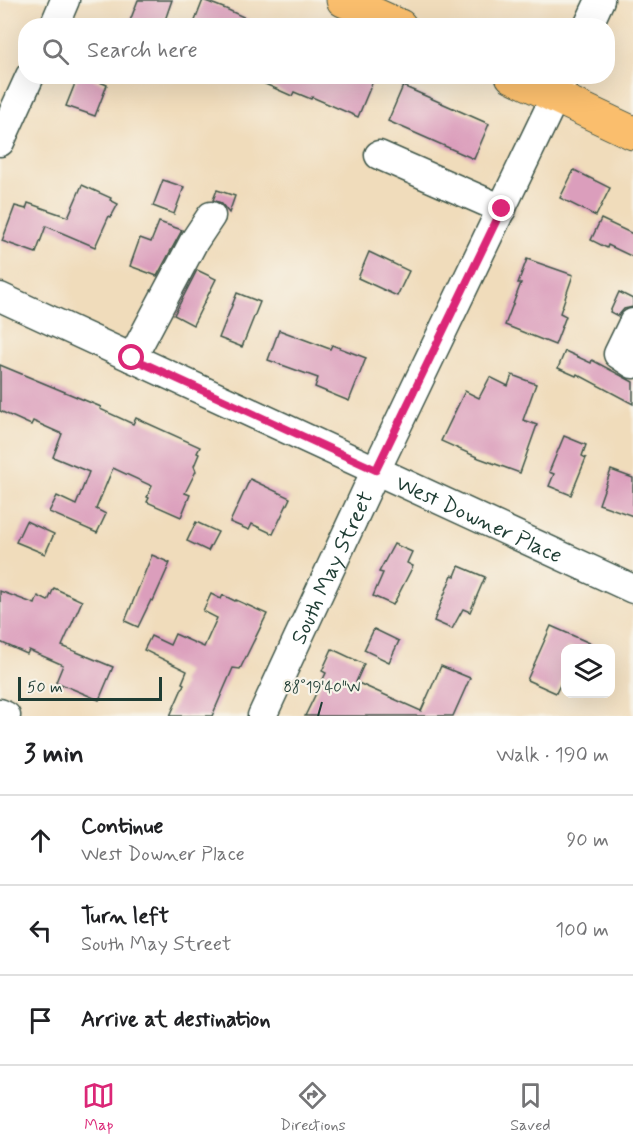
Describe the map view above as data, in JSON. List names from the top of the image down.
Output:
{
  "streets": {
    "street": ["West Downer Place", "South May Street"]
  },
  "crossings": [
    ["West Downer Place", "South May Street"]
  ],
  "scale_bar": "50 m",
  "page": {
    "search": "Search here",
    "scale": "50 m",
    "heading": ["3 min", "Walk · 190 m"],
    "list": [
      ["Continue", "West Downer Place", "90 m"],
      ["Turn left", "South May Street", "100 m"],
      "Arrive at destination"
    ],
    "nav": ["Map", "Directions", "Saved"]
  },
  "coordinates": ["88°19'40\"W"]
}
